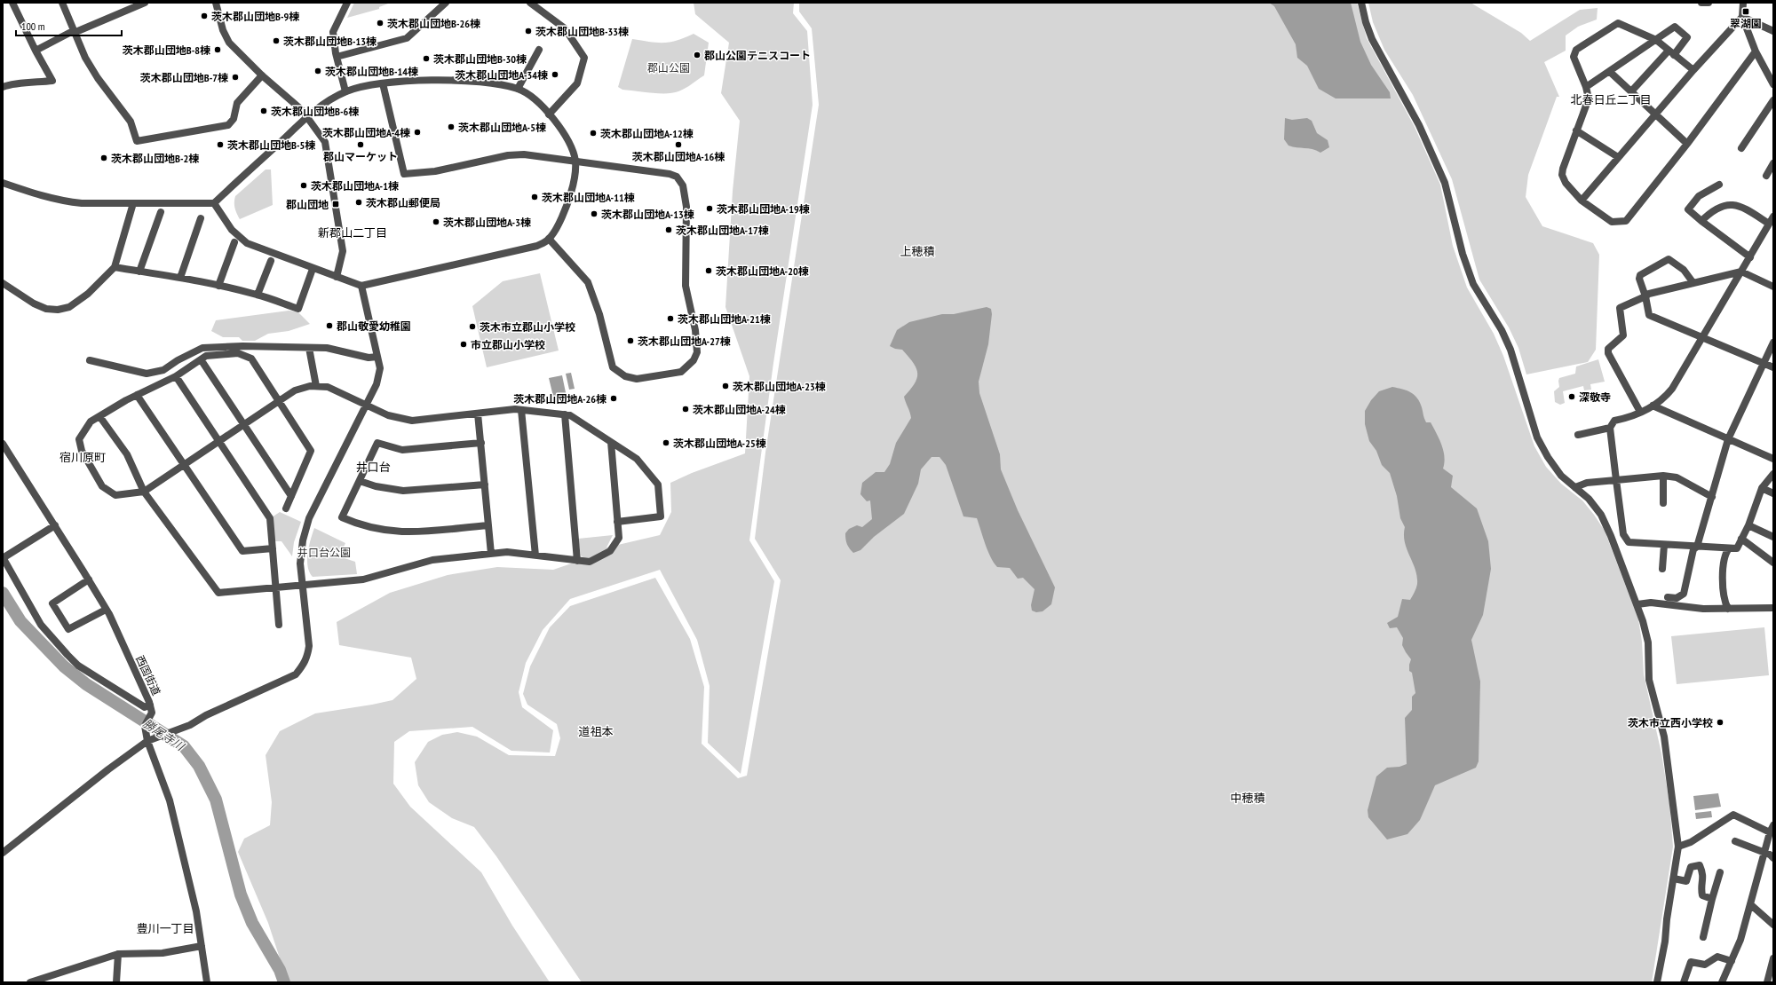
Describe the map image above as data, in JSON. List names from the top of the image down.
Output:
{
  "streets": {
    "street": ["西国街道"]
  },
  "districts": [
    "北春日丘二丁目",
    "新郡山二丁目",
    "上穂積",
    "宿川原町",
    "井口台",
    "道祖本",
    "中穂積",
    "豊川一丁目"
  ],
  "water": ["勝尾寺川"],
  "parks": ["郡山公園", "井口台公園"],
  "places": {
    "transit": ["翠湖園", "郡山団地"],
    "other": [
      "茨木郡山団地B-9棟",
      "茨木郡山団地B-26棟",
      "茨木郡山団地B-33棟",
      "茨木郡山団地B-13棟",
      "茨木郡山団地B-8棟",
      "郡山公園テニスコート",
      "茨木郡山団地B-30棟",
      "茨木郡山団地B-14棟",
      "茨木郡山団地A-34棟",
      "茨木郡山団地B-7棟",
      "茨木郡山団地B-6棟",
      "茨木郡山団地A-5棟",
      "茨木郡山団地A-4棟",
      "茨木郡山団地A-12棟",
      "茨木郡山団地B-5棟",
      "郡山マーケット",
      "茨木郡山団地A-16棟",
      "茨木郡山団地B-2棟",
      "茨木郡山団地A-1棟",
      "茨木郡山団地A-11棟",
      "茨木郡山郵便局",
      "茨木郡山団地A-19棟",
      "茨木郡山団地A-13棟",
      "茨木郡山団地A-3棟",
      "茨木郡山団地A-17棟",
      "茨木郡山団地A-20棟",
      "茨木郡山団地A-21棟",
      "郡山敬愛幼稚園",
      "茨木市立郡山小学校",
      "茨木郡山団地A-27棟",
      "市立郡山小学校",
      "茨木郡山団地A-23棟",
      "深敬寺",
      "茨木郡山団地A-26棟",
      "茨木郡山団地A-24棟",
      "茨木郡山団地A-25棟",
      "茨木市立西小学校"
    ]
  },
  "scale_bar": "100 m"
}
